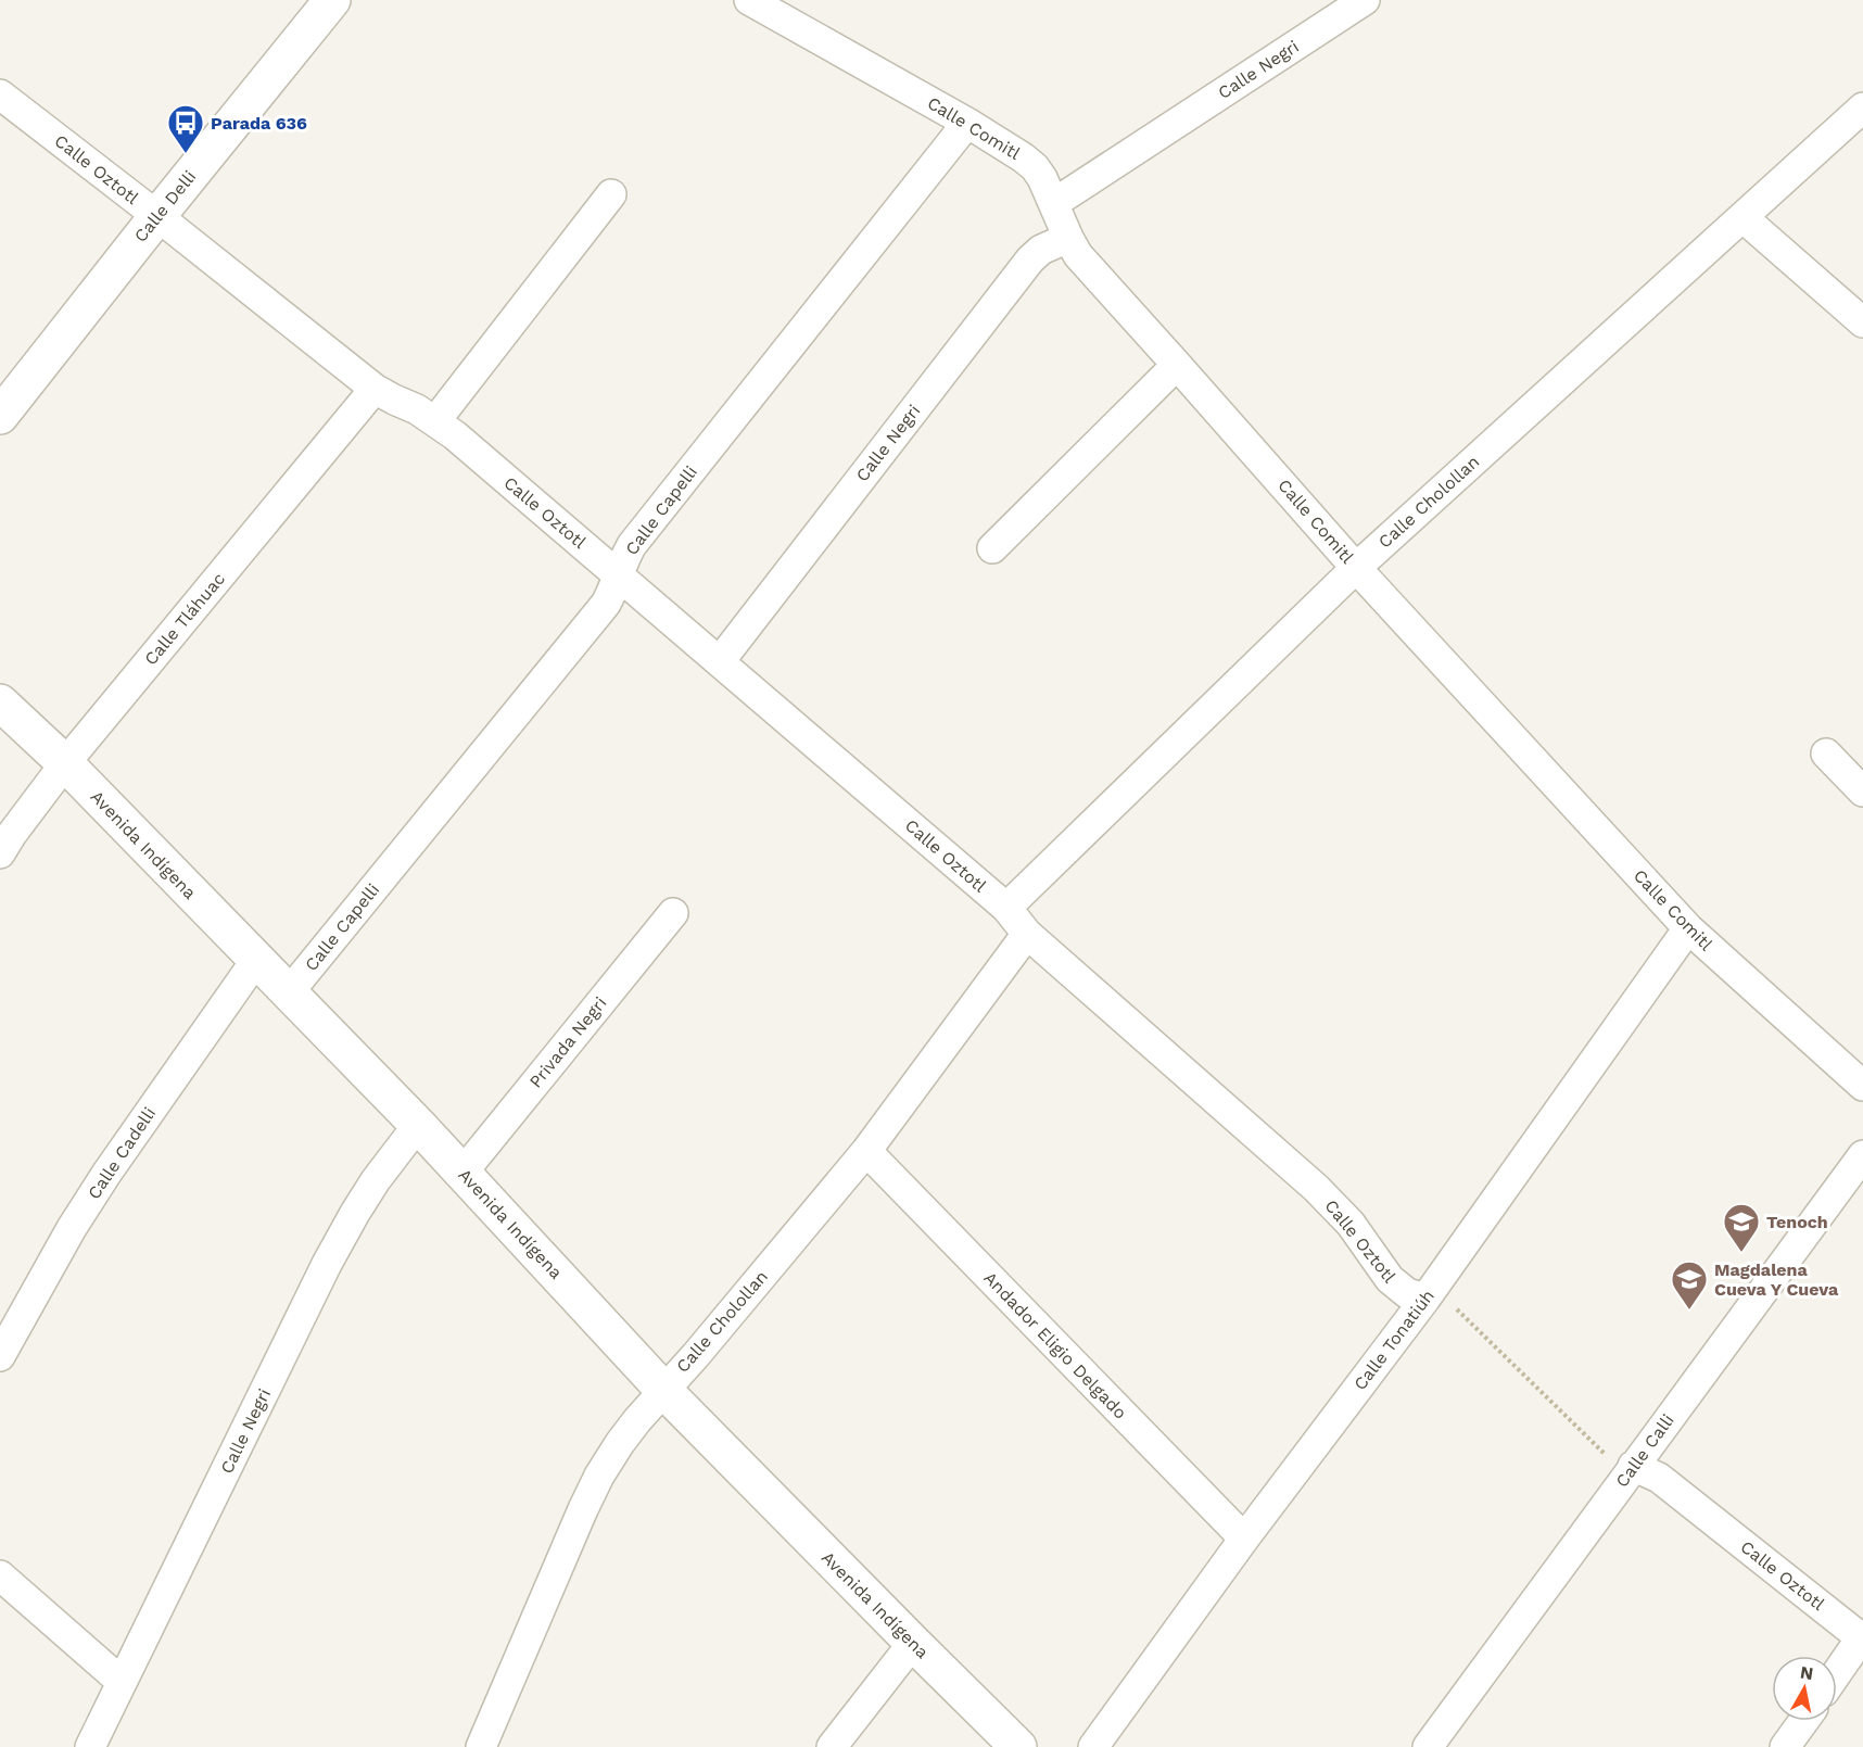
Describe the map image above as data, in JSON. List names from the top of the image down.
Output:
{
  "streets": {
    "street": [
      "Calle Negri",
      "Calle Comitl",
      "Calle Oztotl",
      "Calle Delli",
      "Calle Cholollan",
      "Calle Capelli",
      "Calle Tláhuac",
      "Avenida Indígena",
      "Privada Negri",
      "Calle Cadelli",
      "Calle Tonatiúh",
      "Andador Eligio Delgado",
      "Calle Calli"
    ]
  },
  "crossings": [
    ["Calle Negri", "Calle Comitl"],
    ["Calle Negri", "Calle Oztotl"],
    ["Calle Negri", "Avenida Indígena"],
    ["Calle Comitl", "Calle Cholollan"],
    ["Calle Comitl", "Calle Capelli"],
    ["Calle Comitl", "Calle Tonatiúh"],
    ["Calle Oztotl", "Calle Delli"],
    ["Calle Oztotl", "Calle Cholollan"],
    ["Calle Oztotl", "Calle Capelli"],
    ["Calle Oztotl", "Calle Tláhuac"],
    ["Calle Oztotl", "Calle Tonatiúh"],
    ["Calle Oztotl", "Calle Calli"],
    ["Calle Cholollan", "Avenida Indígena"],
    ["Calle Cholollan", "Andador Eligio Delgado"],
    ["Calle Capelli", "Avenida Indígena"],
    ["Calle Tláhuac", "Avenida Indígena"],
    ["Avenida Indígena", "Privada Negri"],
    ["Avenida Indígena", "Calle Cadelli"],
    ["Calle Tonatiúh", "Andador Eligio Delgado"]
  ],
  "places": {
    "bus stop": ["Parada 636"],
    "school or university": ["Tenoch", "Magdalena Cueva Y Cueva"]
  },
  "north": "top"
}
